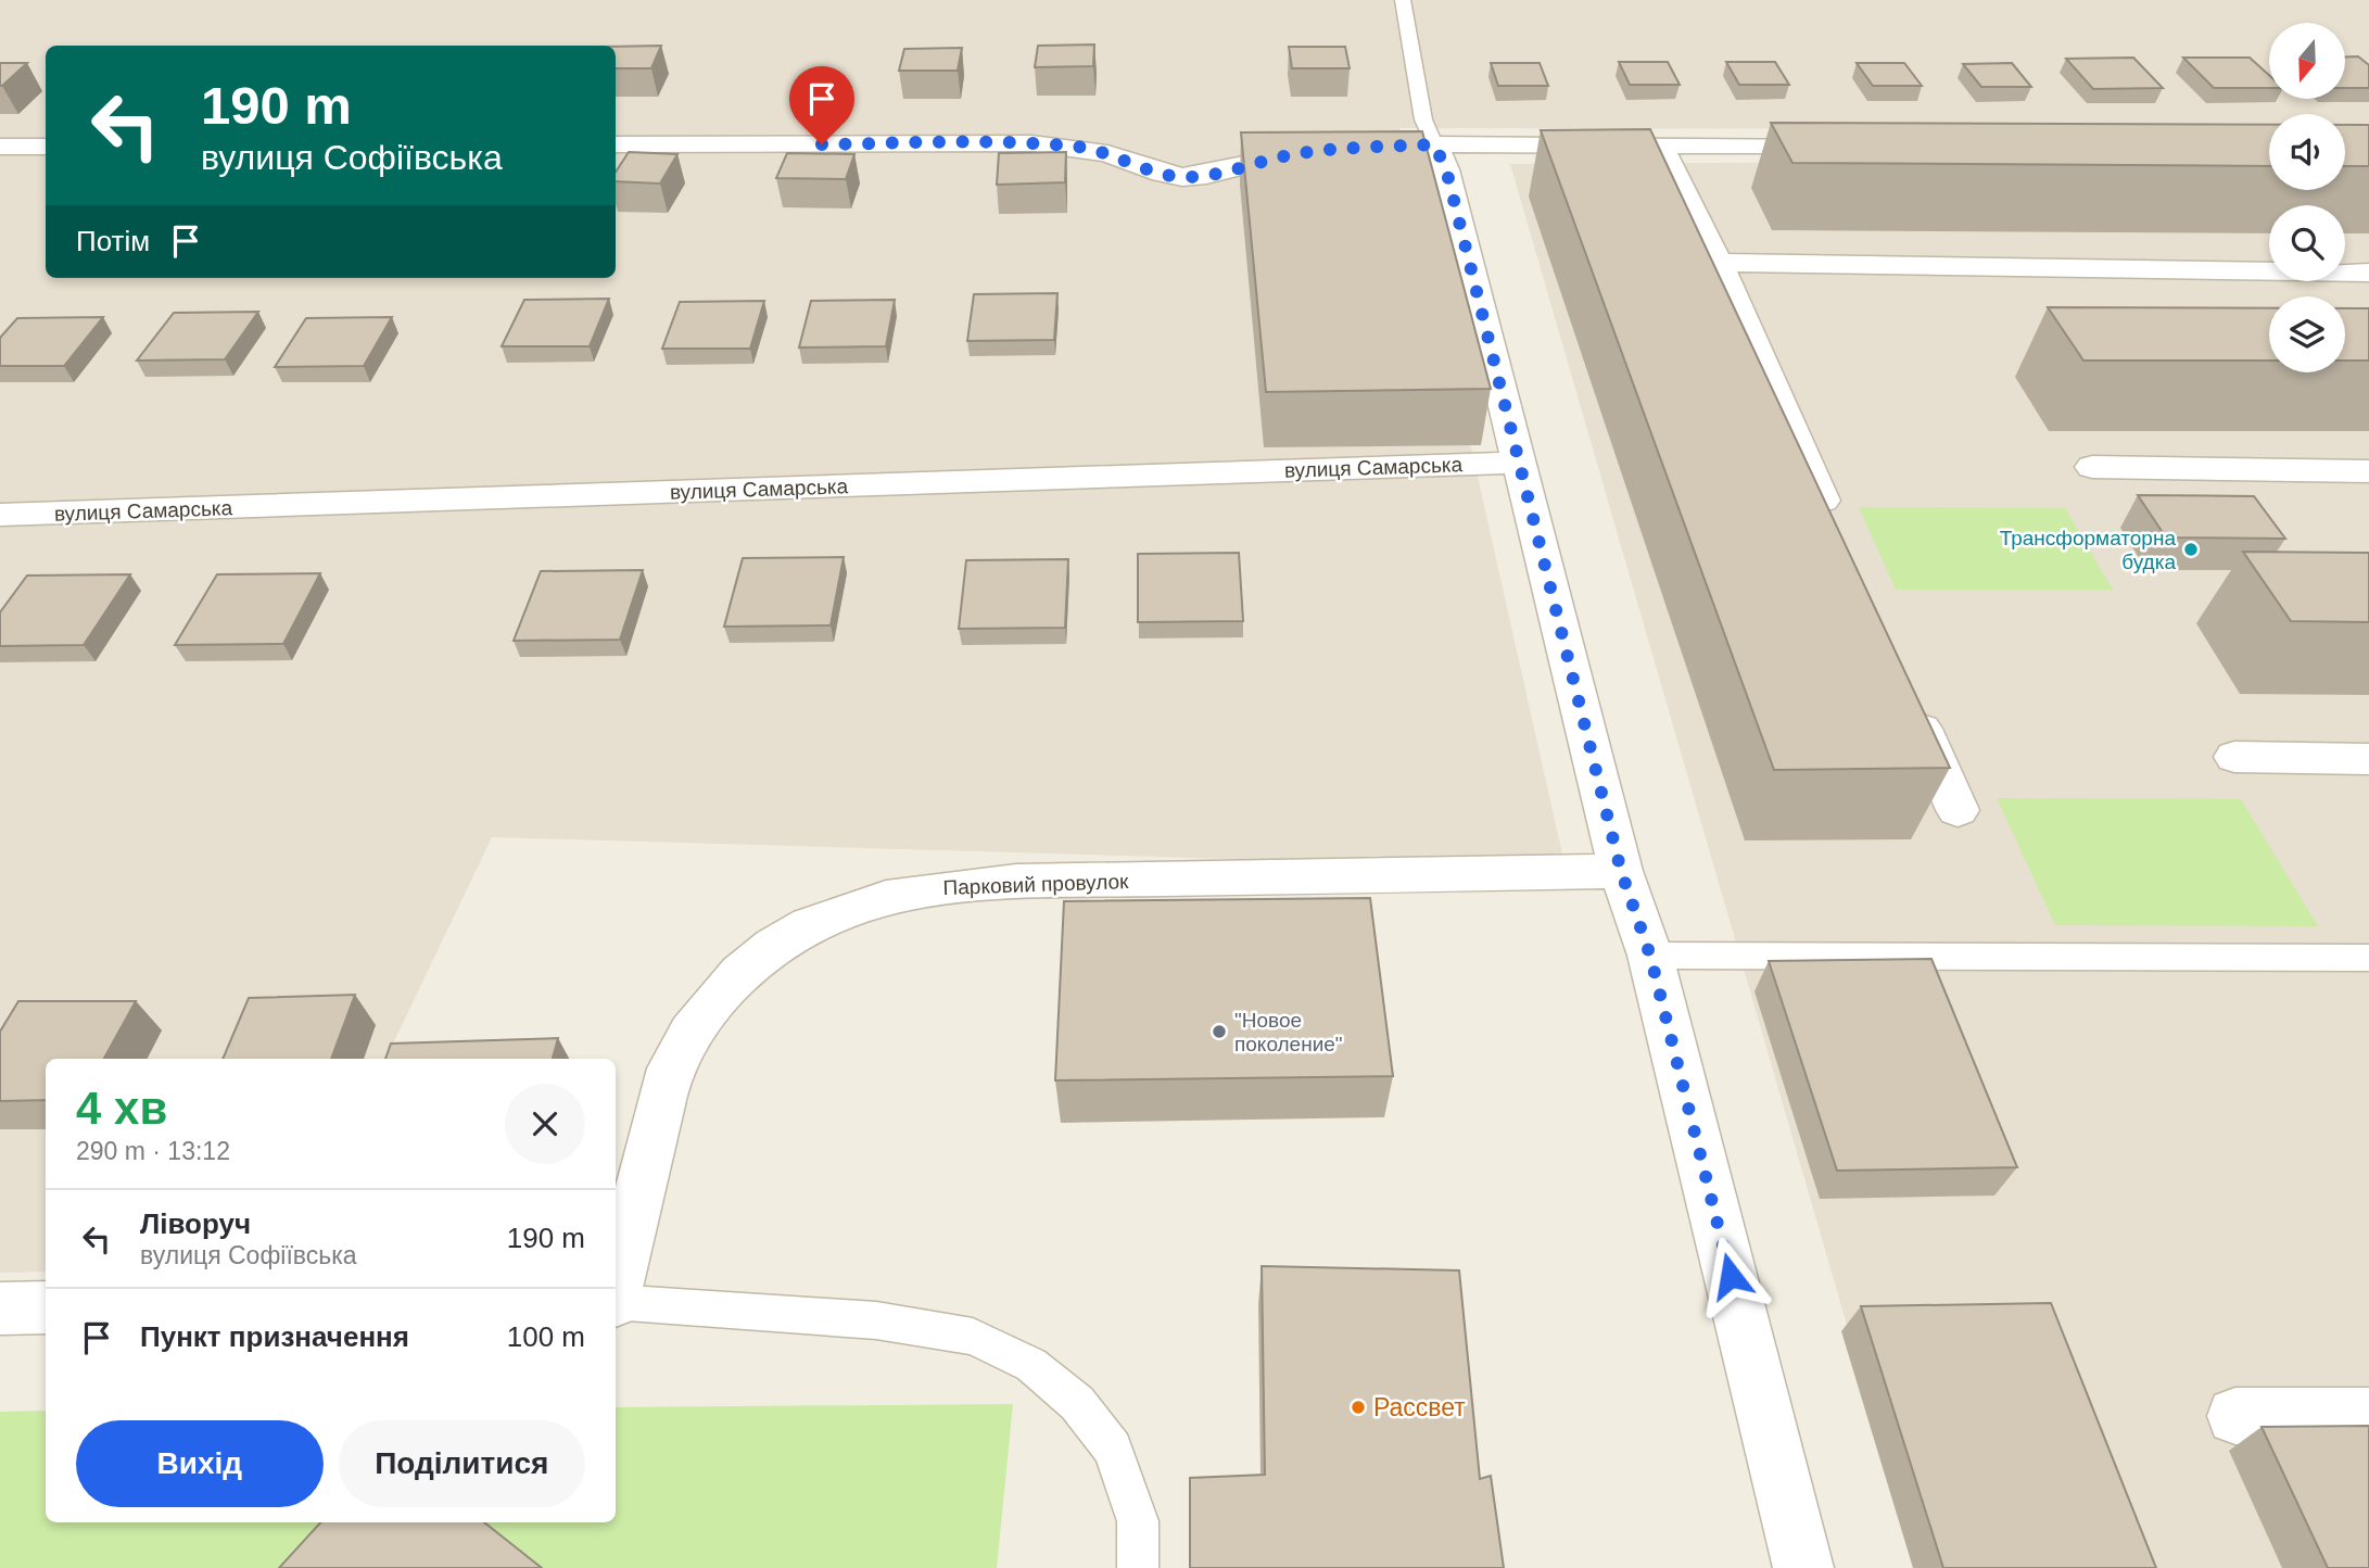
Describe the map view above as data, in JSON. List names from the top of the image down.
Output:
{
  "streets": {
    "street": ["вулиця Самарська", "Парковий провулок"]
  },
  "places": ["Трансформаторна будка", "\"Новое поколение\"", "Рассвет"],
  "north": "bottom",
  "page": {
    "turn": ["190 m", "вулиця Софіївська"],
    "then": "Потім",
    "heading": ["4 хв", "290 m · 13:12"],
    "list": [
      {
        "name": "Ліворуч",
        "note": "вулиця Софіївська",
        "value": "190 m"
      },
      {
        "name": "Пункт призначення",
        "value": "100 m"
      }
    ],
    "buttons": ["Вихід", "Поділитися"]
  }
}
